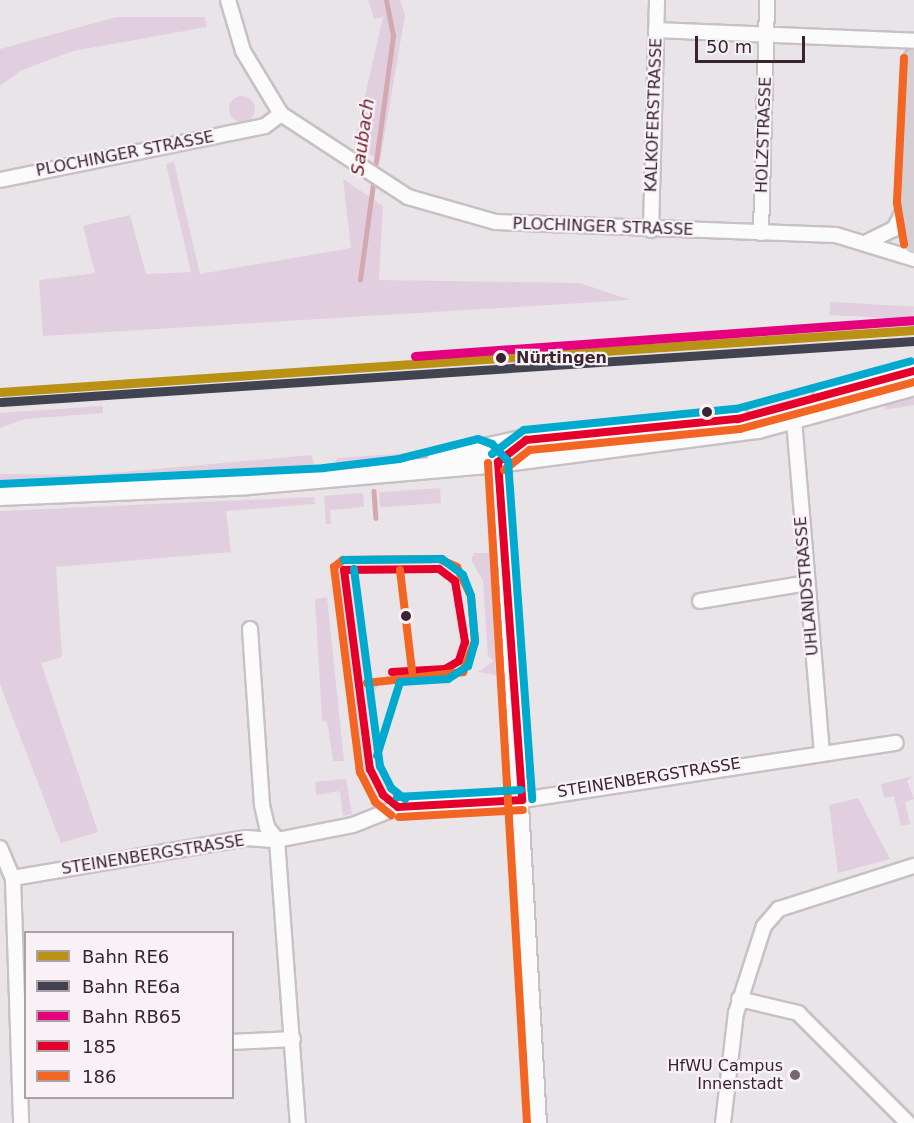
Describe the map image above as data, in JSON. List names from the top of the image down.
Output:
{
  "streets": {
    "street": [
      "KALKOFERSTRASSE",
      "HOLZSTRASSE",
      "PLOCHINGER STRASSE",
      "UHLANDSTRASSE",
      "STEINENBERGSTRASSE"
    ]
  },
  "crossings": [
    ["KALKOFERSTRASSE", "PLOCHINGER STRASSE"],
    ["HOLZSTRASSE", "PLOCHINGER STRASSE"],
    ["UHLANDSTRASSE", "STEINENBERGSTRASSE"]
  ],
  "water": ["Saubach"],
  "places": ["Nürtingen", "HfWU Campus Innenstadt"],
  "lines": [
    "transit line 186",
    "rail line RB65",
    "rail line RE6",
    "rail line RE6a",
    "transit line 185"
  ],
  "legend": [
    "Bahn RE6",
    "Bahn RE6a",
    "Bahn RB65",
    "185",
    "186"
  ],
  "scale_bar": "50 m"
}
